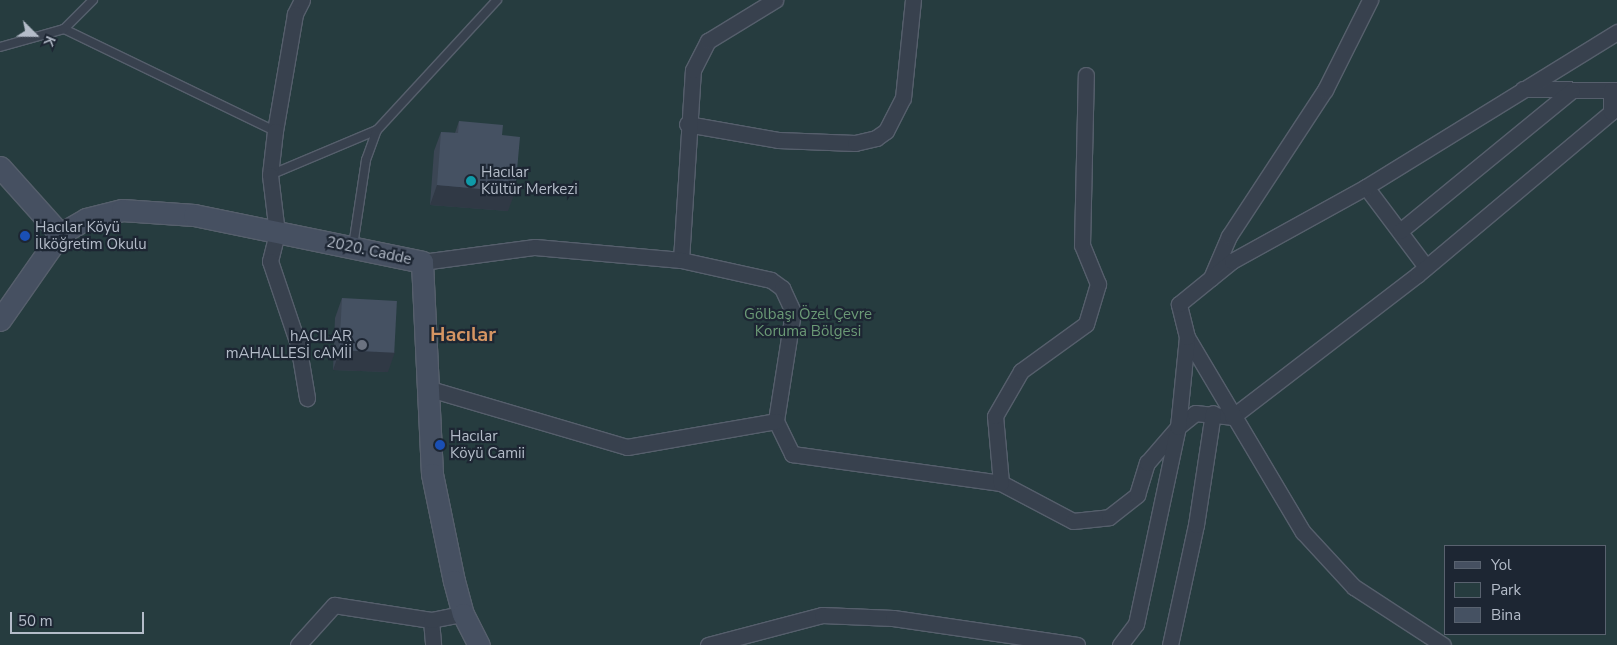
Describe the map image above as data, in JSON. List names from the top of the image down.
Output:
{
  "streets": {
    "street": ["2020. Cadde"]
  },
  "districts": ["Hacılar"],
  "parks": ["Gölbaşı Özel Çevre Koruma Bölgesi"],
  "places": [
    "Hacılar Kültür Merkezi",
    "Hacılar Köyü İlköğretim Okulu",
    "hACILAR mAHALLESİ cAMİİ",
    "Hacılar Köyü Camii"
  ],
  "legend": ["Yol", "Park", "Bina"],
  "scale_bar": "50 m",
  "north": "bottom right"
}
